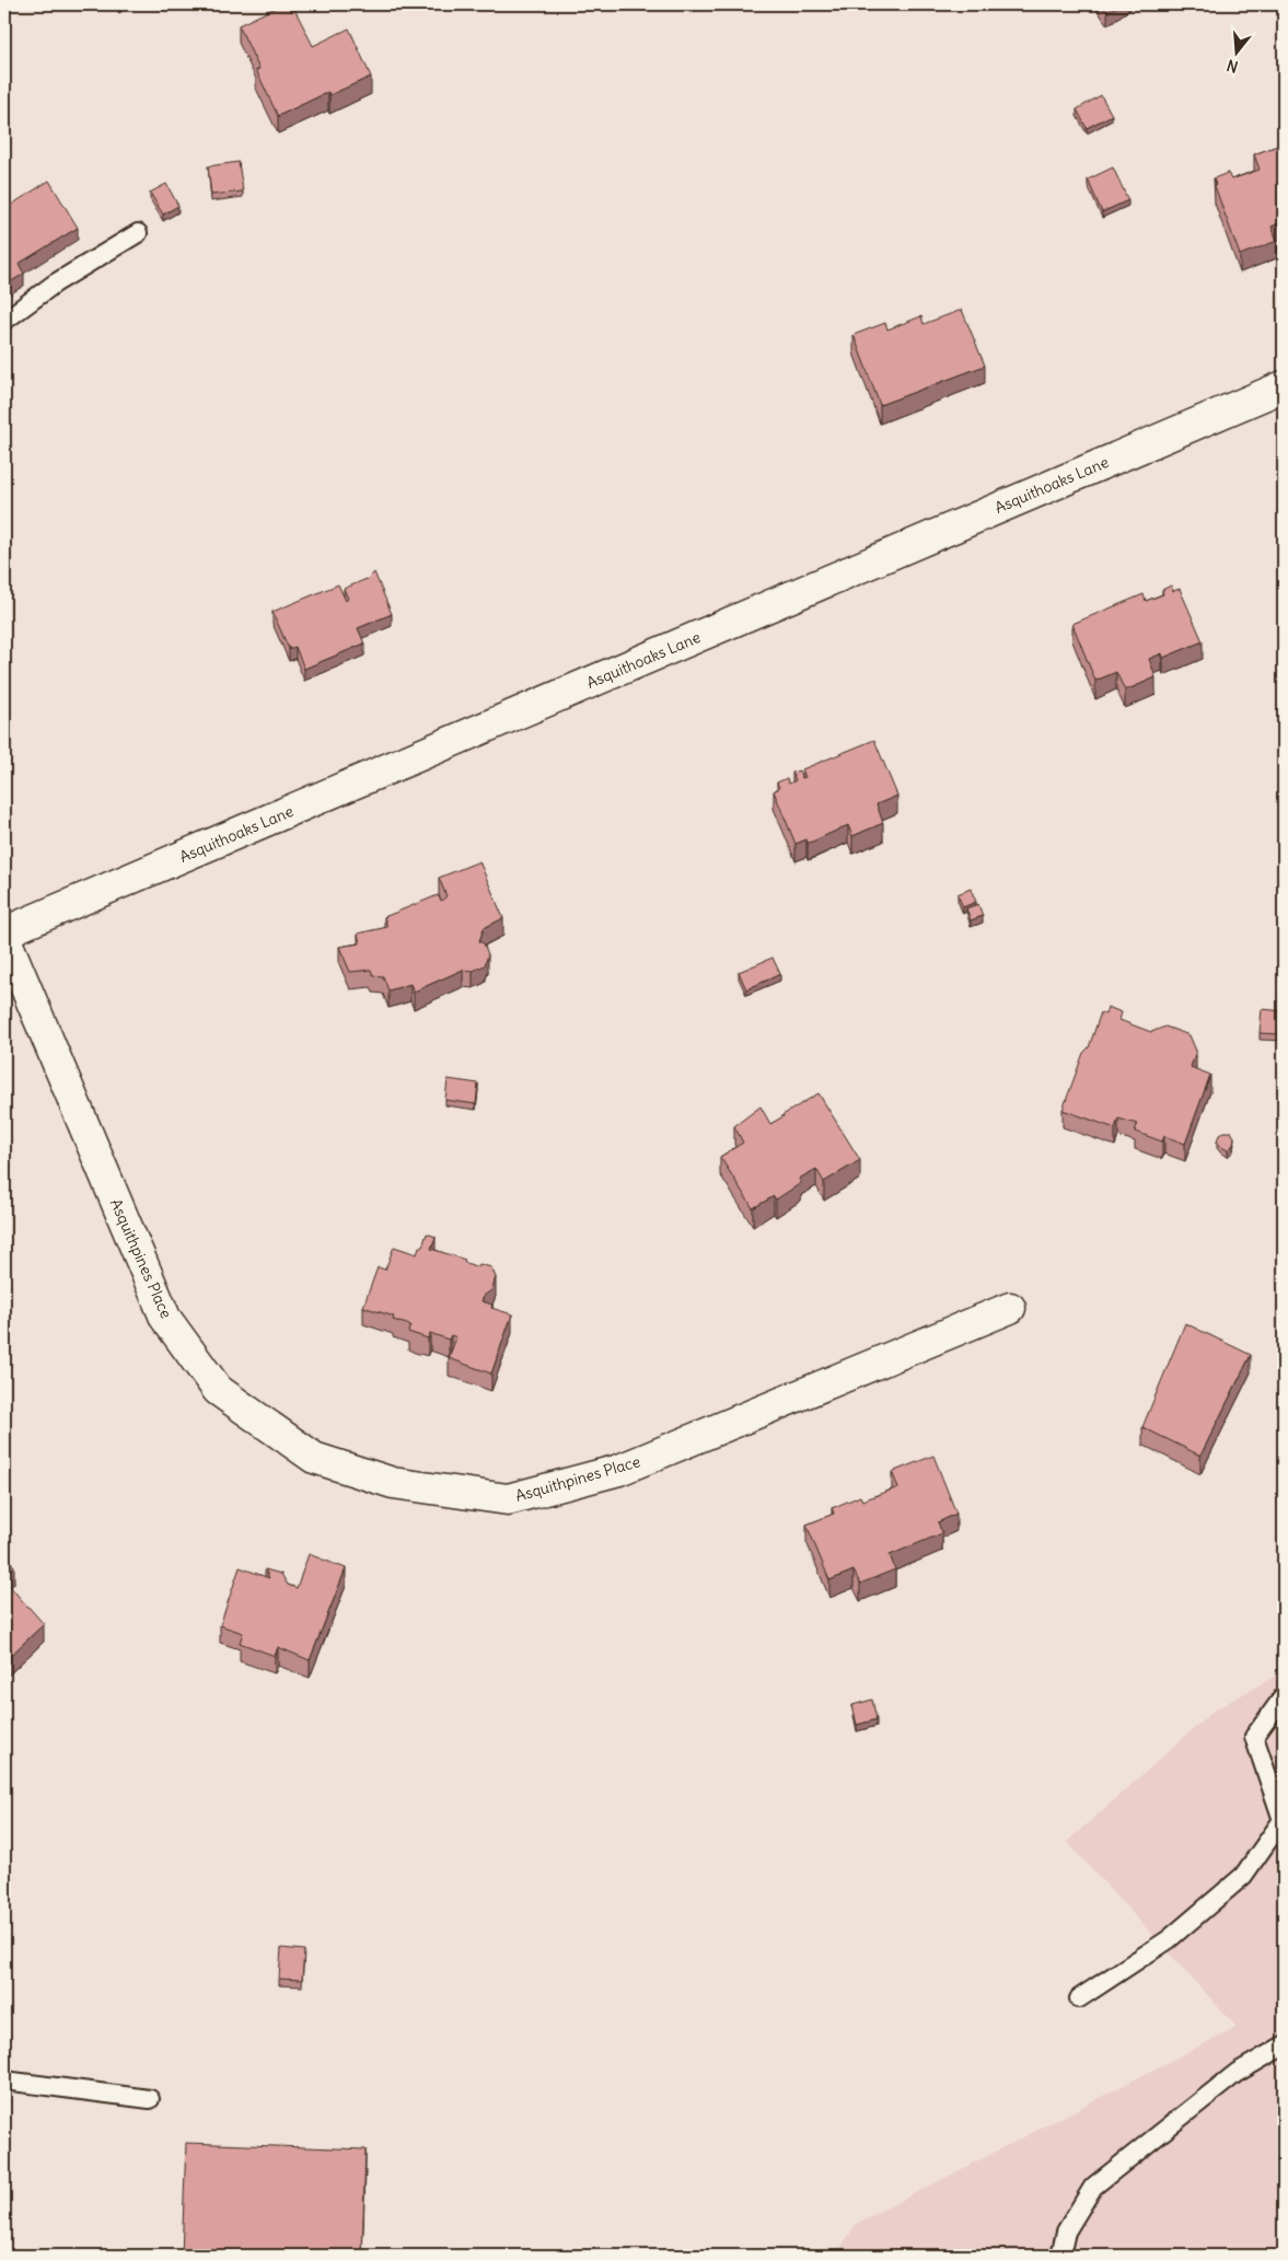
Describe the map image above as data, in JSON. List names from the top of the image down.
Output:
{
  "streets": {
    "street": ["Asquithoaks Lane", "Asquithpines Place"]
  },
  "crossings": [
    ["Asquithoaks Lane", "Asquithpines Place"]
  ],
  "north": "bottom"
}
